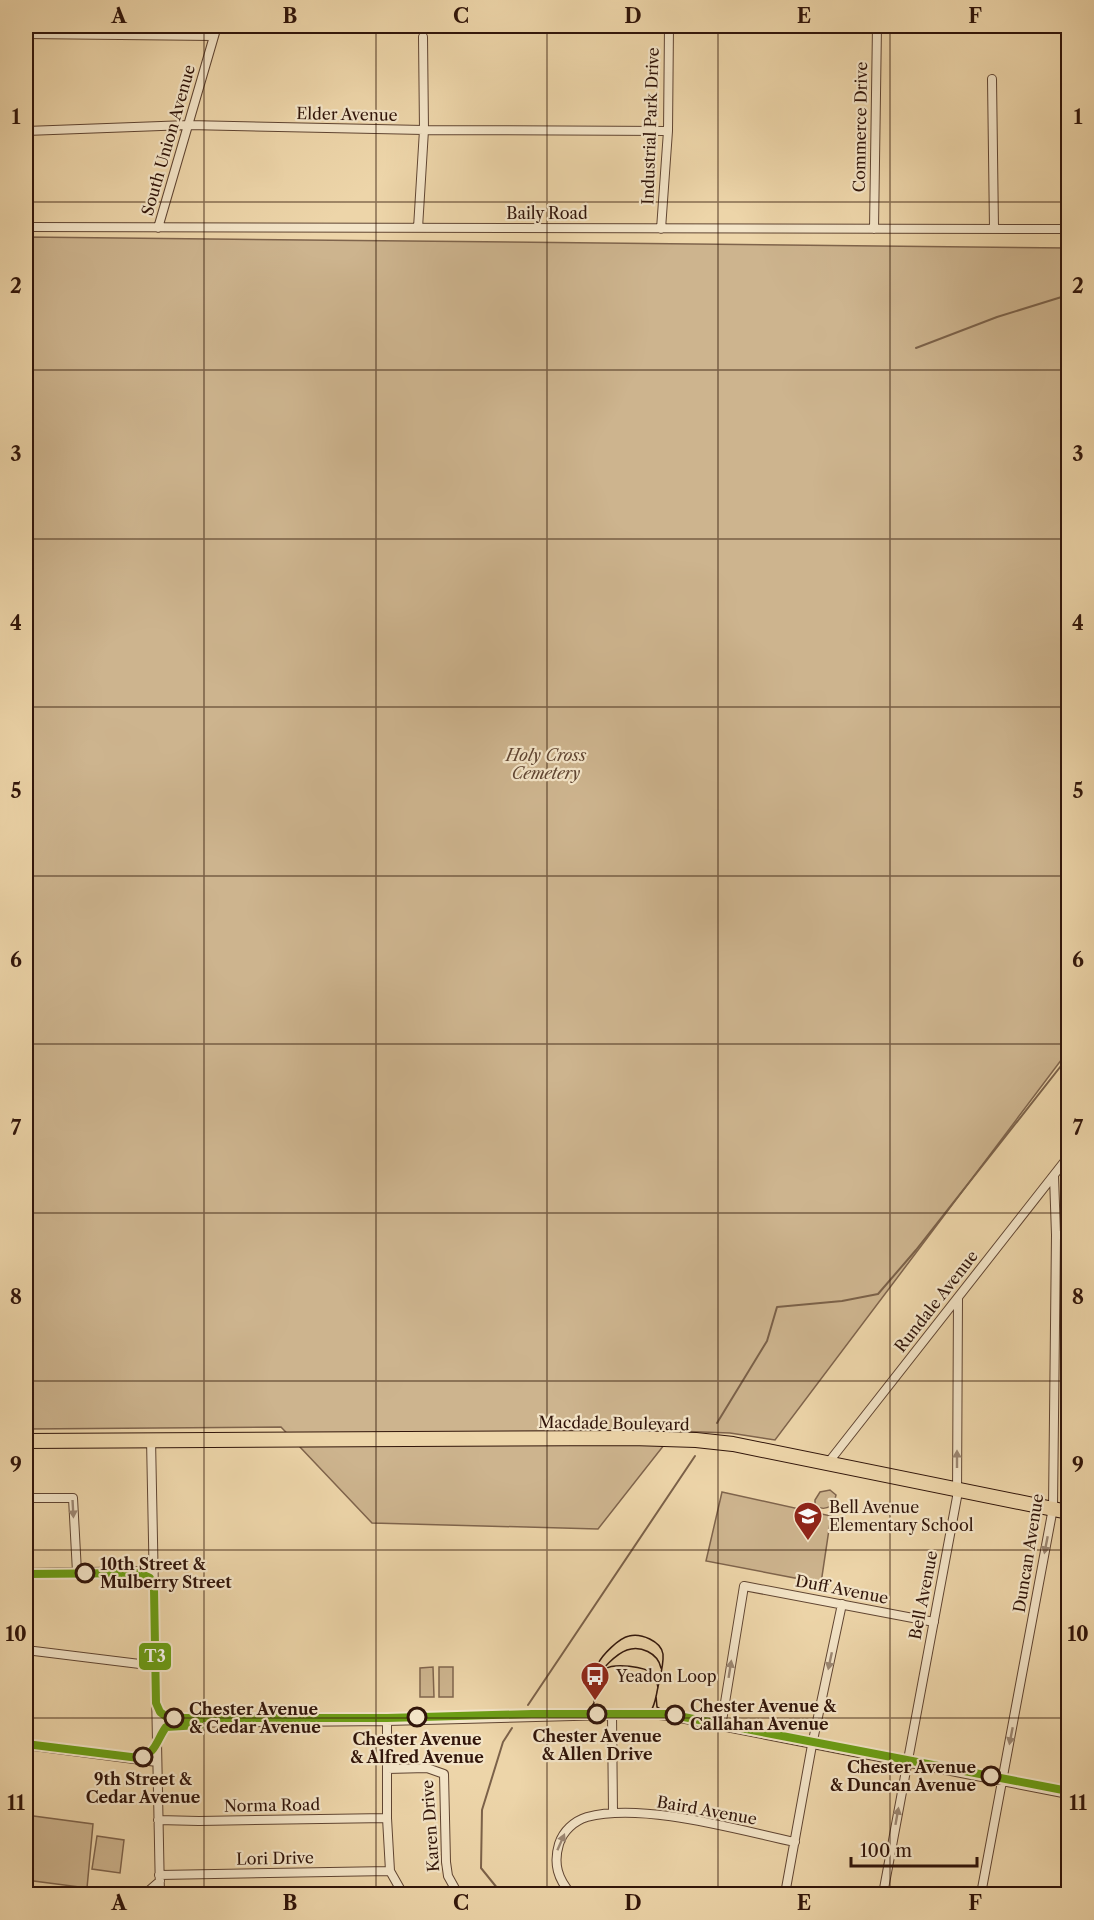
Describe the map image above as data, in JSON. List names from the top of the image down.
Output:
{
  "streets": {
    "main road": ["Macdade Boulevard"],
    "street": [
      "Elder Avenue",
      "Industrial Park Drive",
      "Commerce Drive",
      "South Union Avenue",
      "Baily Road",
      "Rundale Avenue",
      "Duncan Avenue",
      "Duff Avenue",
      "Bell Avenue",
      "Norma Road",
      "Baird Avenue",
      "Karen Drive",
      "Lori Drive"
    ]
  },
  "crossings": [
    ["Elder Avenue", "Industrial Park Drive"],
    ["Elder Avenue", "South Union Avenue"],
    ["Industrial Park Drive", "Baily Road"],
    ["Commerce Drive", "Baily Road"],
    ["South Union Avenue", "Baily Road"],
    ["Rundale Avenue", "Macdade Boulevard"],
    ["Rundale Avenue", "Duncan Avenue"],
    ["Rundale Avenue", "Bell Avenue"],
    ["Macdade Boulevard", "Duncan Avenue"],
    ["Macdade Boulevard", "Bell Avenue"],
    ["Duff Avenue", "Bell Avenue"]
  ],
  "one_way": ["Duncan Avenue", "Bell Avenue"],
  "parks": ["Holy Cross Cemetery"],
  "places": {
    "school or university": ["Bell Avenue Elementary School"],
    "other": [
      "10th Street & Mulberry Street",
      "Chester Avenue & Allen Drive",
      "Chester Avenue & Callahan Avenue",
      "Chester Avenue & Alfred Avenue",
      "Chester Avenue & Cedar Avenue",
      "9th Street & Cedar Avenue",
      "Chester Avenue & Duncan Avenue"
    ],
    "bus stop": ["Yeadon Loop"]
  },
  "lines": ["transit line T3"],
  "scale_bar": "100 m",
  "grid": {
    "columns": [
      "A",
      "B",
      "C",
      "D",
      "E",
      "F"
    ],
    "rows": [
      "1",
      "2",
      "3",
      "4",
      "5",
      "6",
      "7",
      "8",
      "9",
      "10",
      "11"
    ]
  }
}
